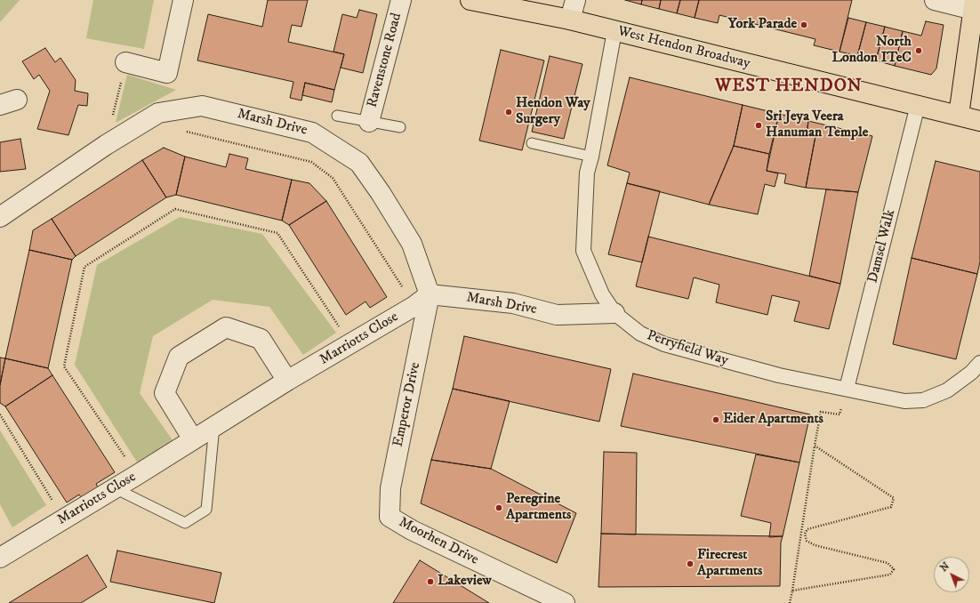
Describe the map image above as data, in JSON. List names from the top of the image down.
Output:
{
  "streets": {
    "main road": ["West Hendon Broadway"],
    "street": [
      "Ravenstone Road",
      "Marsh Drive",
      "Damsel Walk",
      "Marriotts Close",
      "Perryfield Way",
      "Emperor Drive",
      "Moorhen Drive"
    ]
  },
  "crossings": [
    ["West Hendon Broadway", "Damsel Walk"],
    ["West Hendon Broadway", "Perryfield Way"],
    ["Marsh Drive", "Marriotts Close"],
    ["Marsh Drive", "Perryfield Way"],
    ["Marsh Drive", "Emperor Drive"],
    ["Damsel Walk", "Perryfield Way"],
    ["Marriotts Close", "Emperor Drive"],
    ["Emperor Drive", "Moorhen Drive"]
  ],
  "districts": ["WEST HENDON"],
  "places": [
    "York Parade",
    "North London ITeC",
    "Hendon Way Surgery",
    "Sri Jeya Veera Hanuman Temple",
    "Eider Apartments",
    "Peregrine Apartments",
    "Firecrest Apartments",
    "Lakeview"
  ],
  "north": "top left"
}
